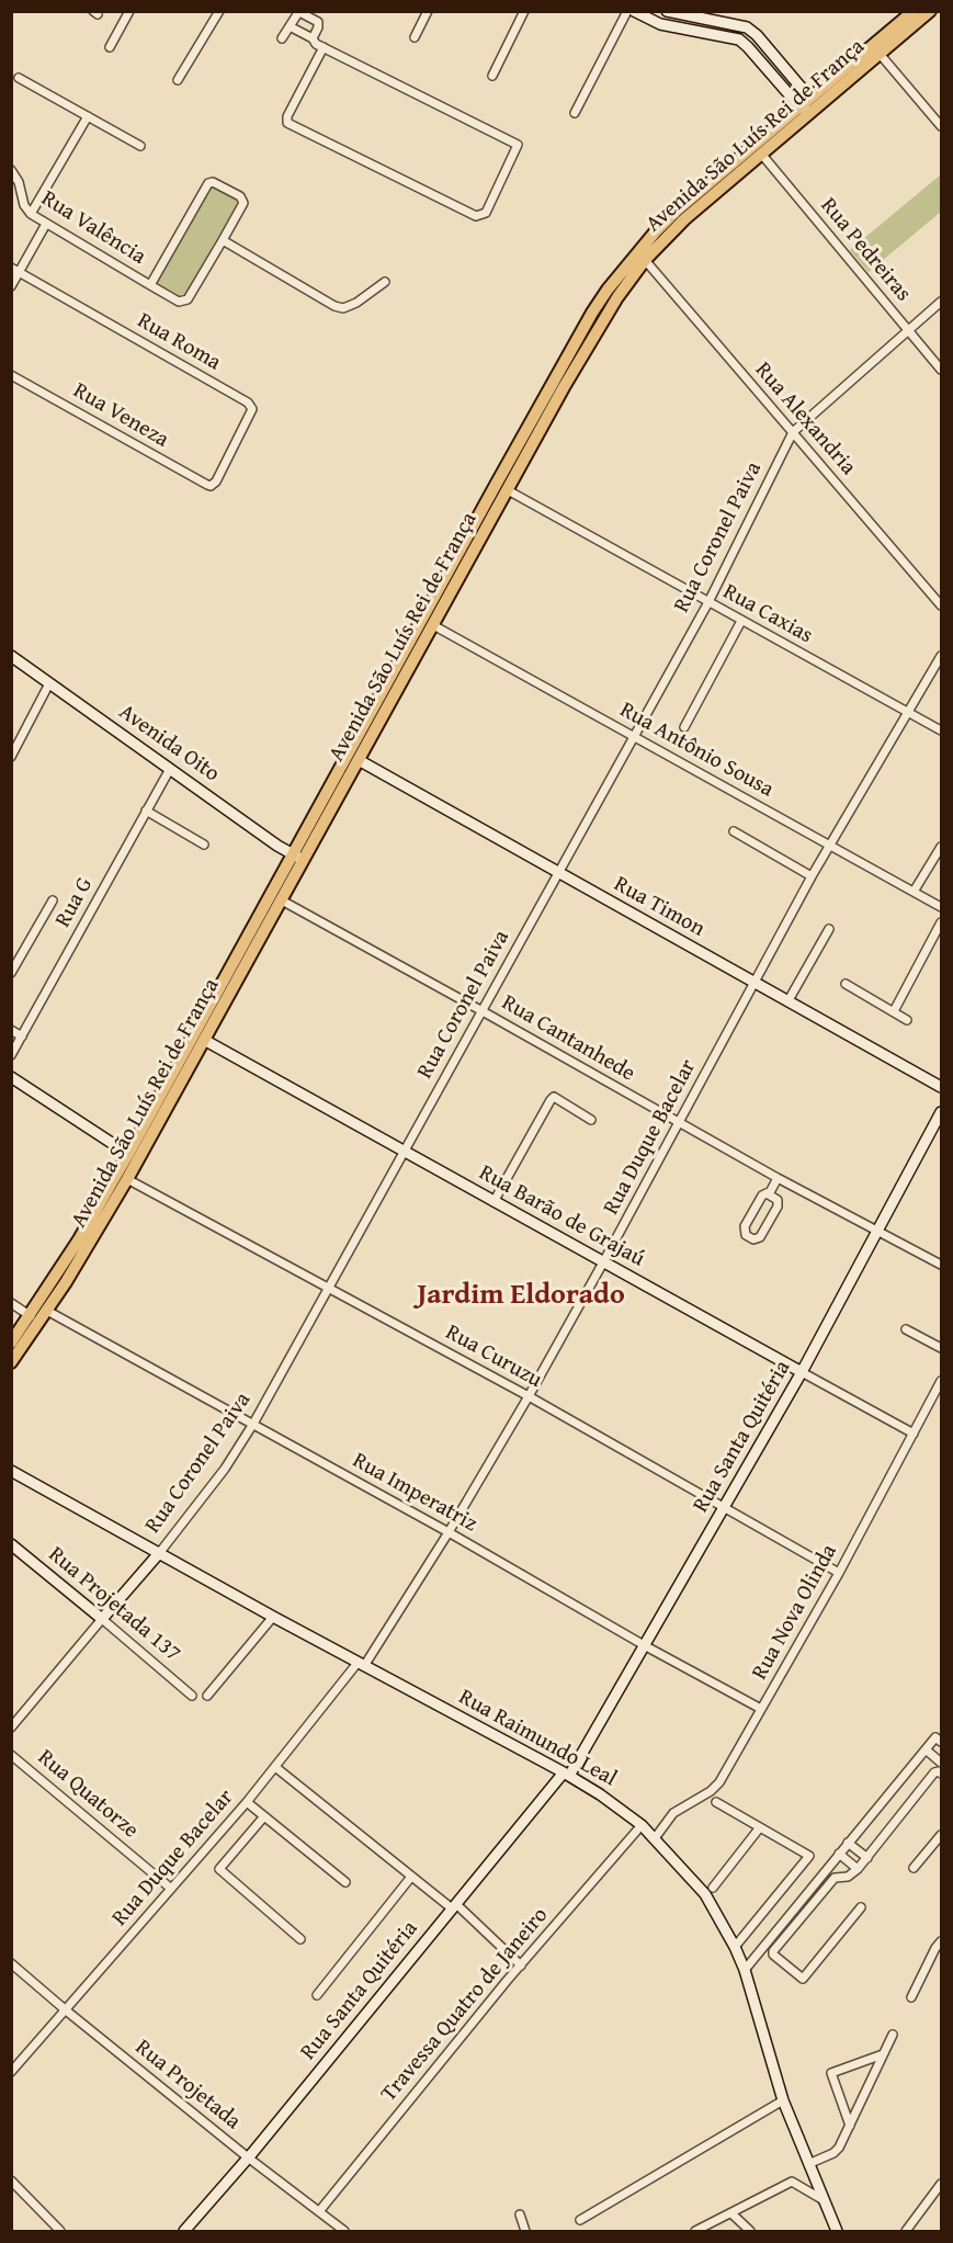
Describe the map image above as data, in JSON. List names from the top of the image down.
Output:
{
  "streets": {
    "main road": ["Avenida São Luís Rei de França"],
    "street": [
      "Rua Valência",
      "Rua Pedreiras",
      "Rua Roma",
      "Rua Veneza",
      "Rua Alexandria",
      "Rua Coronel Paiva",
      "Rua Caxias",
      "Avenida Oito",
      "Rua Antônio Sousa",
      "Rua G",
      "Rua Timon",
      "Rua Cantanhede",
      "Rua Duque Bacelar",
      "Rua Barão de Grajaú",
      "Rua Curuzu",
      "Rua Santa Quitéria",
      "Rua Imperatriz",
      "Rua Projetada 137",
      "Rua Nova Olinda",
      "Rua Raimundo Leal",
      "Rua Quatorze",
      "Travessa Quatro de Janeiro",
      "Rua Projetada"
    ]
  },
  "crossings": [
    ["Avenida São Luís Rei de França", "Rua Pedreiras"],
    ["Avenida São Luís Rei de França", "Rua Alexandria"],
    ["Avenida São Luís Rei de França", "Rua Caxias"],
    ["Avenida São Luís Rei de França", "Avenida Oito"],
    ["Avenida São Luís Rei de França", "Rua Antônio Sousa"],
    ["Avenida São Luís Rei de França", "Rua Timon"],
    ["Avenida São Luís Rei de França", "Rua Cantanhede"],
    ["Avenida São Luís Rei de França", "Rua Barão de Grajaú"],
    ["Avenida São Luís Rei de França", "Rua Curuzu"],
    ["Avenida São Luís Rei de França", "Rua Imperatriz"],
    ["Rua Pedreiras", "Rua Coronel Paiva"],
    ["Rua Roma", "Rua Veneza"],
    ["Rua Alexandria", "Rua Coronel Paiva"],
    ["Rua Coronel Paiva", "Rua Caxias"],
    ["Rua Coronel Paiva", "Rua Antônio Sousa"],
    ["Rua Coronel Paiva", "Rua Timon"],
    ["Rua Coronel Paiva", "Rua Cantanhede"],
    ["Rua Coronel Paiva", "Rua Barão de Grajaú"],
    ["Rua Coronel Paiva", "Rua Curuzu"],
    ["Rua Coronel Paiva", "Rua Imperatriz"],
    ["Rua Coronel Paiva", "Rua Projetada 137"],
    ["Rua Coronel Paiva", "Rua Raimundo Leal"],
    ["Rua Caxias", "Rua Duque Bacelar"],
    ["Avenida Oito", "Rua G"],
    ["Rua Antônio Sousa", "Rua Duque Bacelar"],
    ["Rua Timon", "Rua Duque Bacelar"],
    ["Rua Cantanhede", "Rua Duque Bacelar"],
    ["Rua Cantanhede", "Rua Santa Quitéria"],
    ["Rua Duque Bacelar", "Rua Barão de Grajaú"],
    ["Rua Duque Bacelar", "Rua Curuzu"],
    ["Rua Duque Bacelar", "Rua Imperatriz"],
    ["Rua Duque Bacelar", "Rua Raimundo Leal"],
    ["Rua Duque Bacelar", "Rua Quatorze"],
    ["Rua Duque Bacelar", "Rua Projetada"],
    ["Rua Barão de Grajaú", "Rua Santa Quitéria"],
    ["Rua Barão de Grajaú", "Rua Nova Olinda"],
    ["Rua Curuzu", "Rua Santa Quitéria"],
    ["Rua Curuzu", "Rua Nova Olinda"],
    ["Rua Santa Quitéria", "Rua Imperatriz"],
    ["Rua Santa Quitéria", "Rua Raimundo Leal"],
    ["Rua Santa Quitéria", "Rua Projetada"],
    ["Rua Imperatriz", "Rua Nova Olinda"],
    ["Rua Nova Olinda", "Rua Raimundo Leal"],
    ["Rua Raimundo Leal", "Travessa Quatro de Janeiro"],
    ["Travessa Quatro de Janeiro", "Rua Projetada"]
  ],
  "districts": ["Jardim Eldorado"]
}
